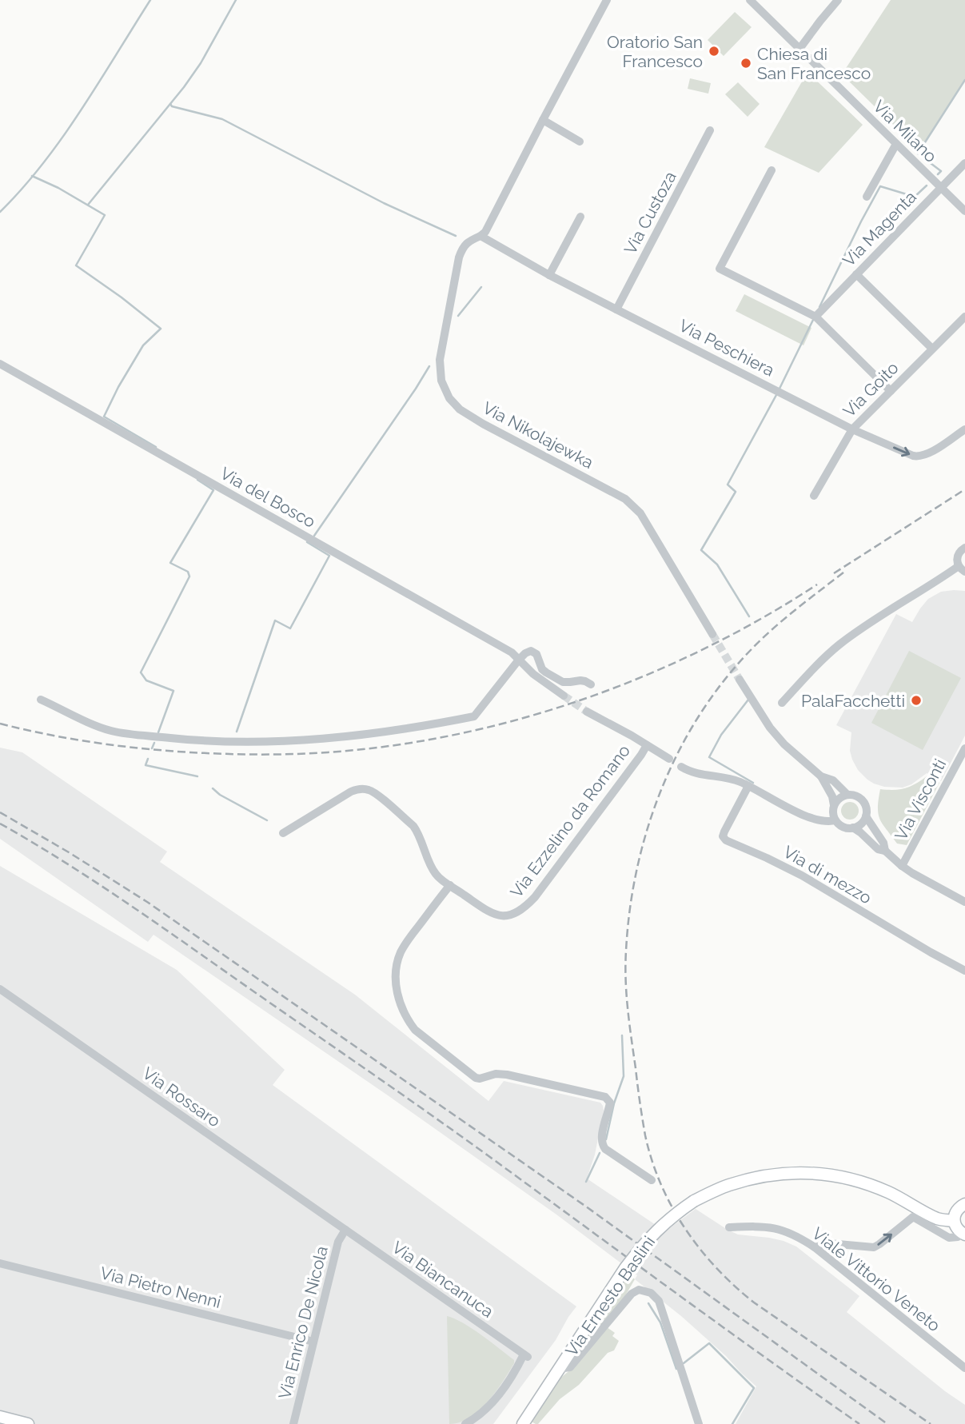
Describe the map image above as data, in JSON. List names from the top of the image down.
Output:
{
  "streets": {
    "main road": ["Via Ernesto Baslini"],
    "street": [
      "Via Milano",
      "Via Custoza",
      "Via Magenta",
      "Via Peschiera",
      "Via Goito",
      "Via Nikolajewka",
      "Via del Bosco",
      "Via Visconti",
      "Via Ezzelino da Romano",
      "Via di mezzo",
      "Via Rossaro",
      "Via Biancanuca",
      "Viale Vittorio Veneto",
      "Via Pietro Nenni",
      "Via Enrico De Nicola"
    ]
  },
  "crossings": [
    ["Via Milano", "Via Magenta"],
    ["Via Custoza", "Via Peschiera"],
    ["Via Peschiera", "Via Goito"],
    ["Via Peschiera", "Via Nikolajewka"],
    ["Via Rossaro", "Via Biancanuca"],
    ["Via Rossaro", "Via Enrico De Nicola"],
    ["Via Biancanuca", "Via Enrico De Nicola"],
    ["Via Pietro Nenni", "Via Enrico De Nicola"]
  ],
  "places": ["Oratorio San Francesco", "Chiesa di San Francesco", "PalaFacchetti"]
}
